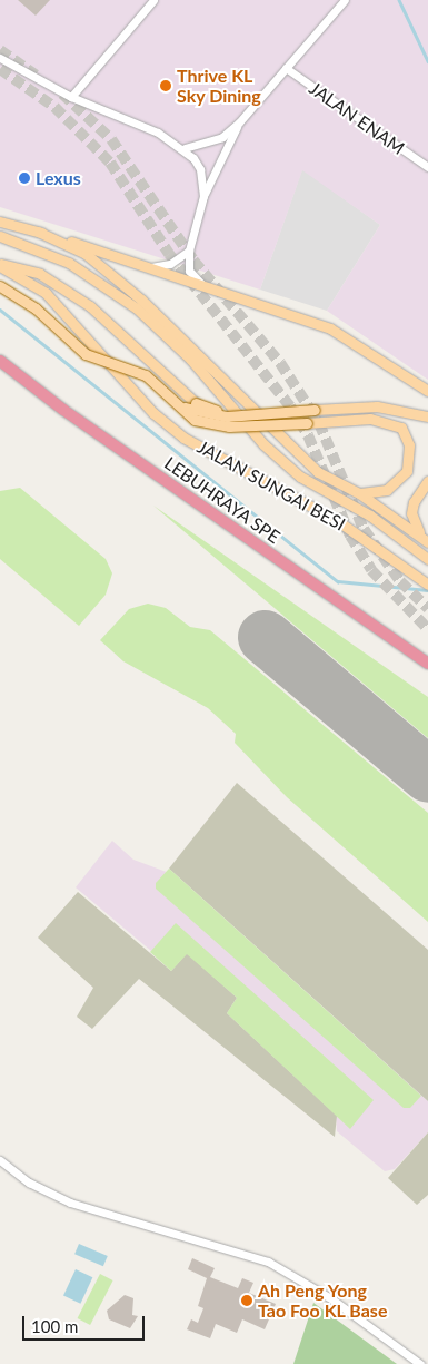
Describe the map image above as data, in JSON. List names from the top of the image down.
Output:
{
  "streets": {
    "highway": ["LEBUHRAYA SPE"],
    "main road": ["JALAN SUNGAI BESI"],
    "street": ["JALAN ENAM"]
  },
  "places": ["Thrive KL Sky Dining", "Lexus", "Ah Peng Yong Tao Foo KL Base"],
  "scale_bar": "100 m"
}
